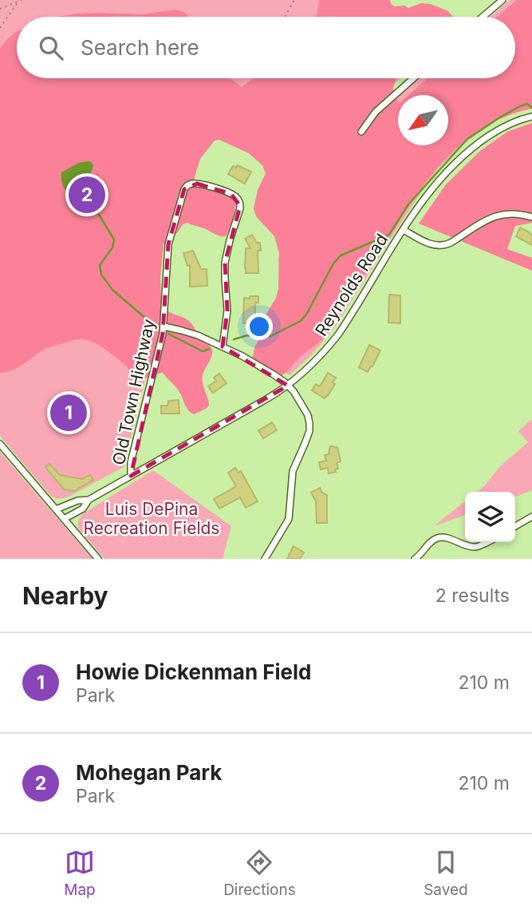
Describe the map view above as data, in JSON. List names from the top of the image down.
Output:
{
  "streets": {
    "street": ["Reynolds Road", "Old Town Highway"]
  },
  "crossings": [
    ["Reynolds Road", "Old Town Highway"]
  ],
  "parks": ["Luis DePina Recreation Fields"],
  "north": "bottom left",
  "page": {
    "search": "Search here",
    "pins": ["2", "1"],
    "heading": ["Nearby", "2 results"],
    "list": [
      {
        "mark": "1",
        "name": "Howie Dickenman Field",
        "note": "Park",
        "value": "210 m"
      },
      {
        "mark": "2",
        "name": "Mohegan Park",
        "note": "Park",
        "value": "210 m"
      }
    ],
    "nav": ["Map", "Directions", "Saved"]
  }
}
